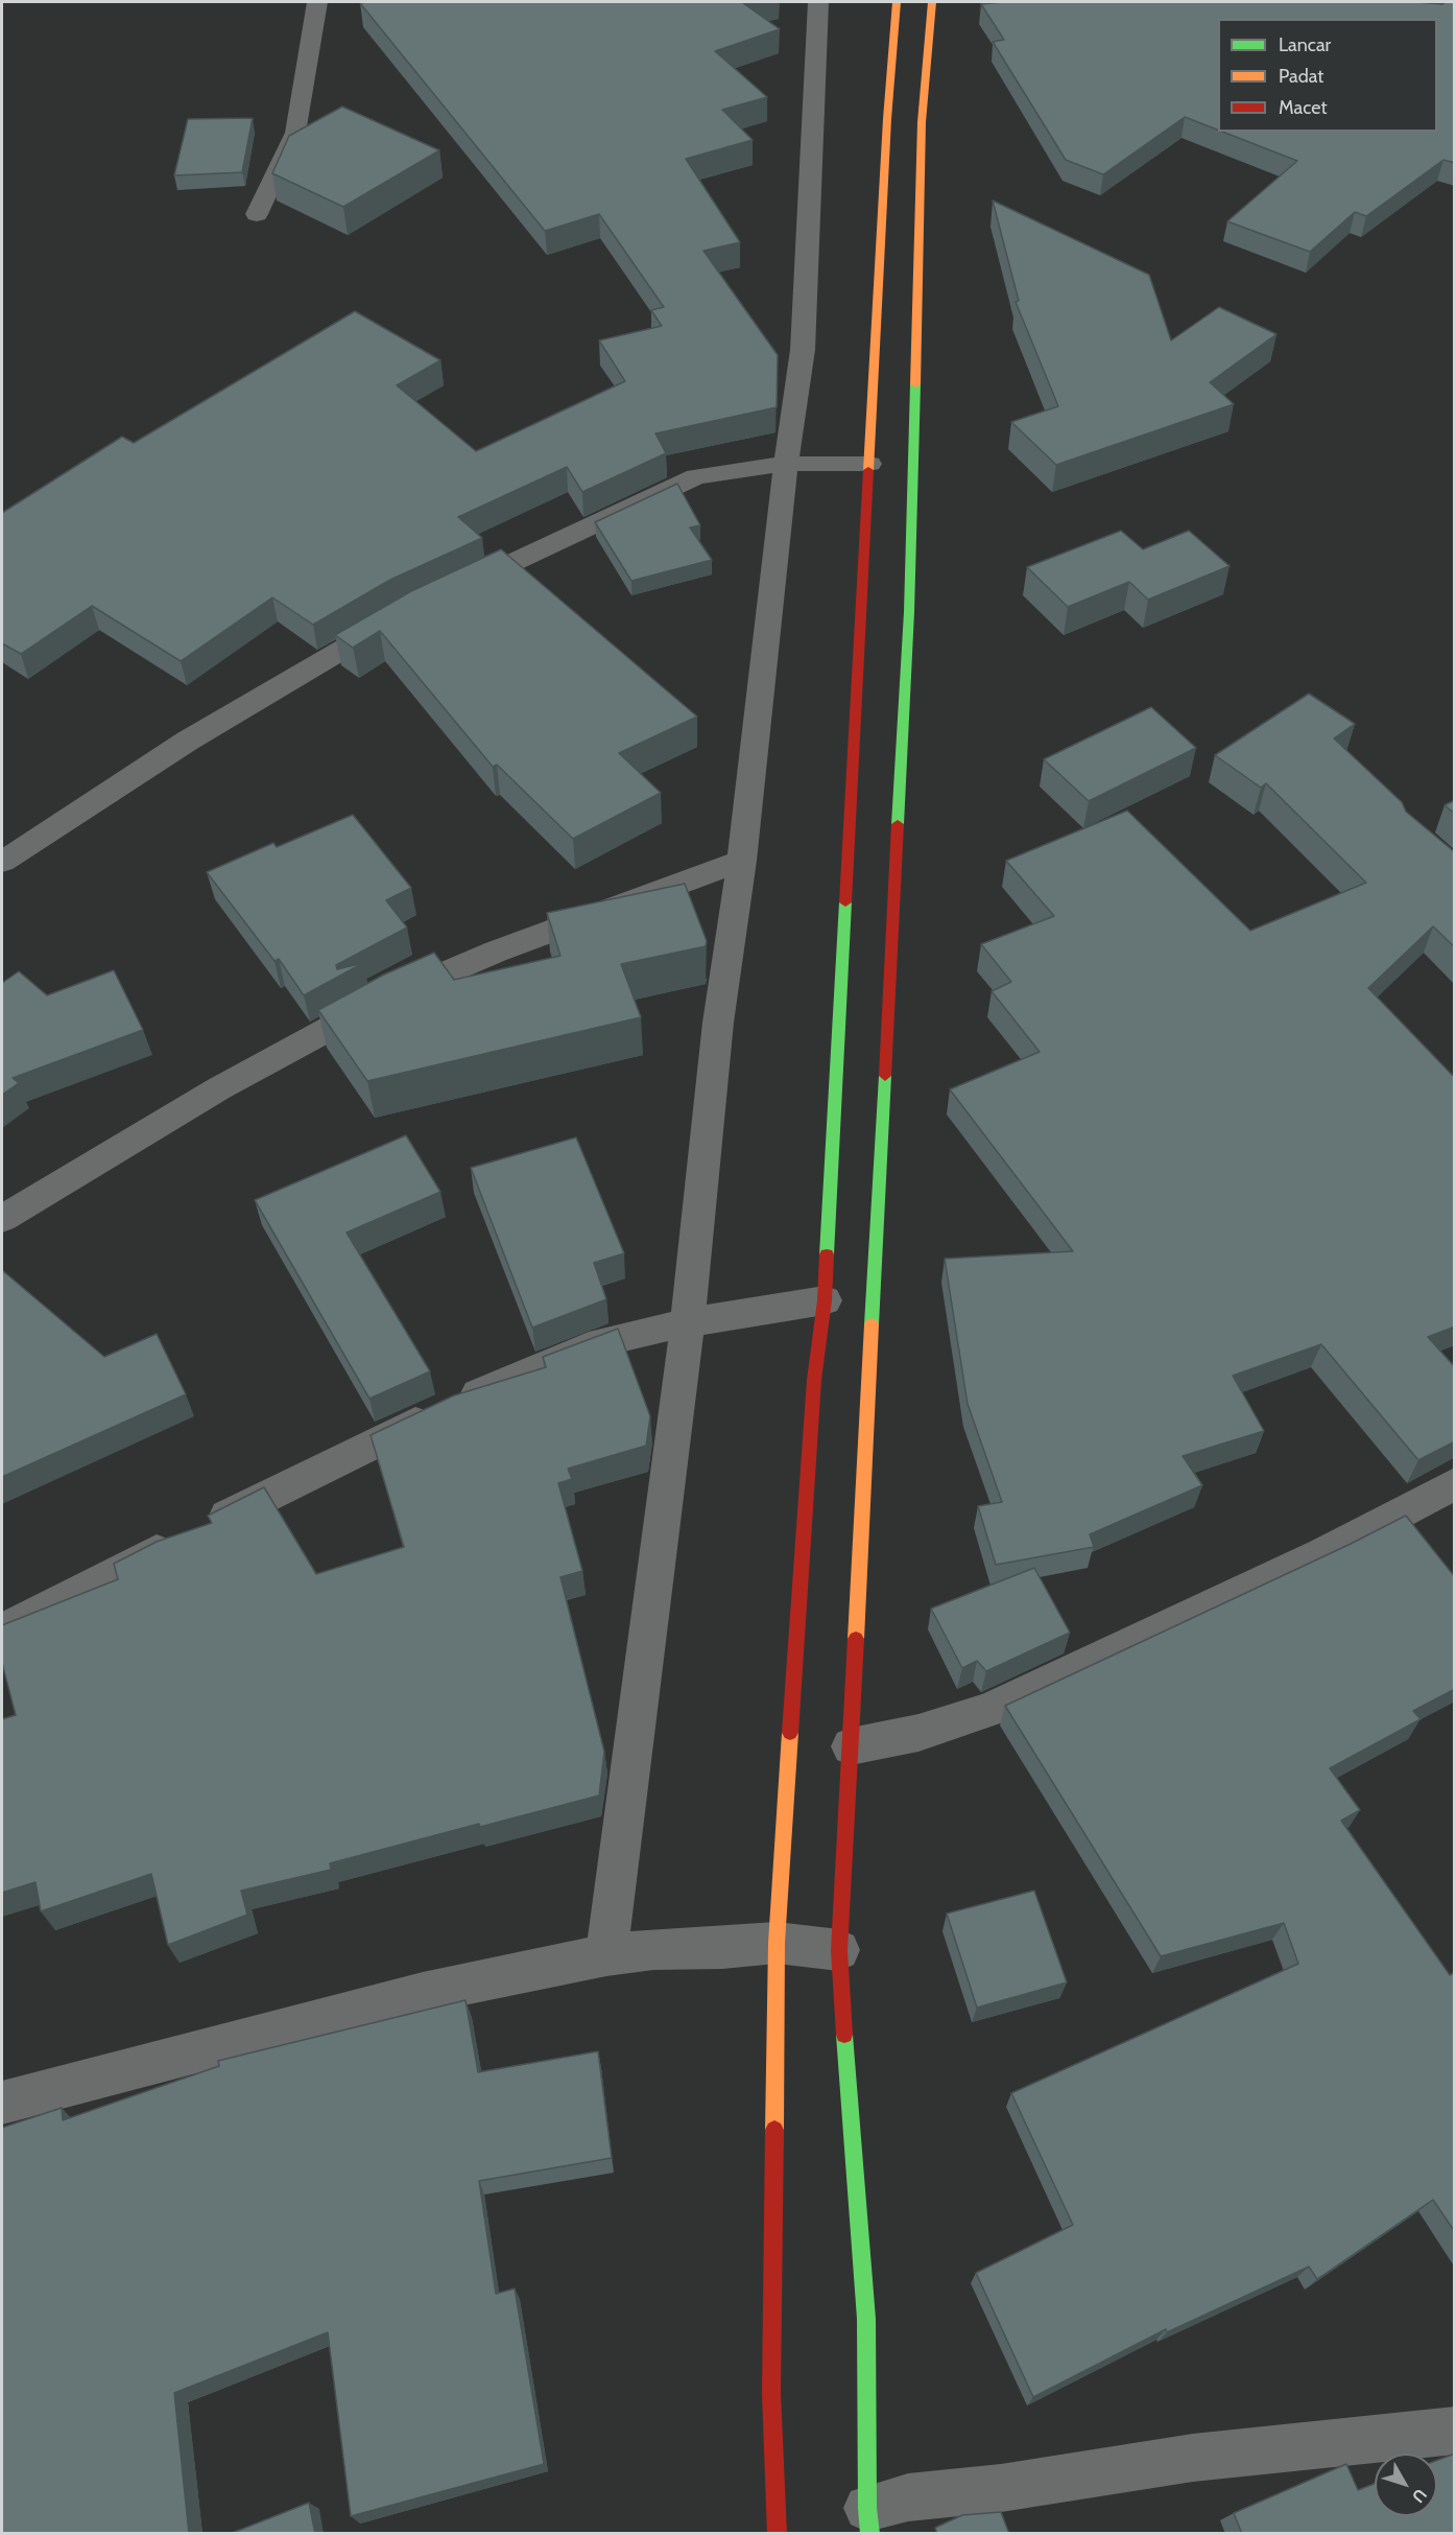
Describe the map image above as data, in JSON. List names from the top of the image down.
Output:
{
  "legend": ["Lancar", "Padat", "Macet"],
  "north": "bottom right"
}
